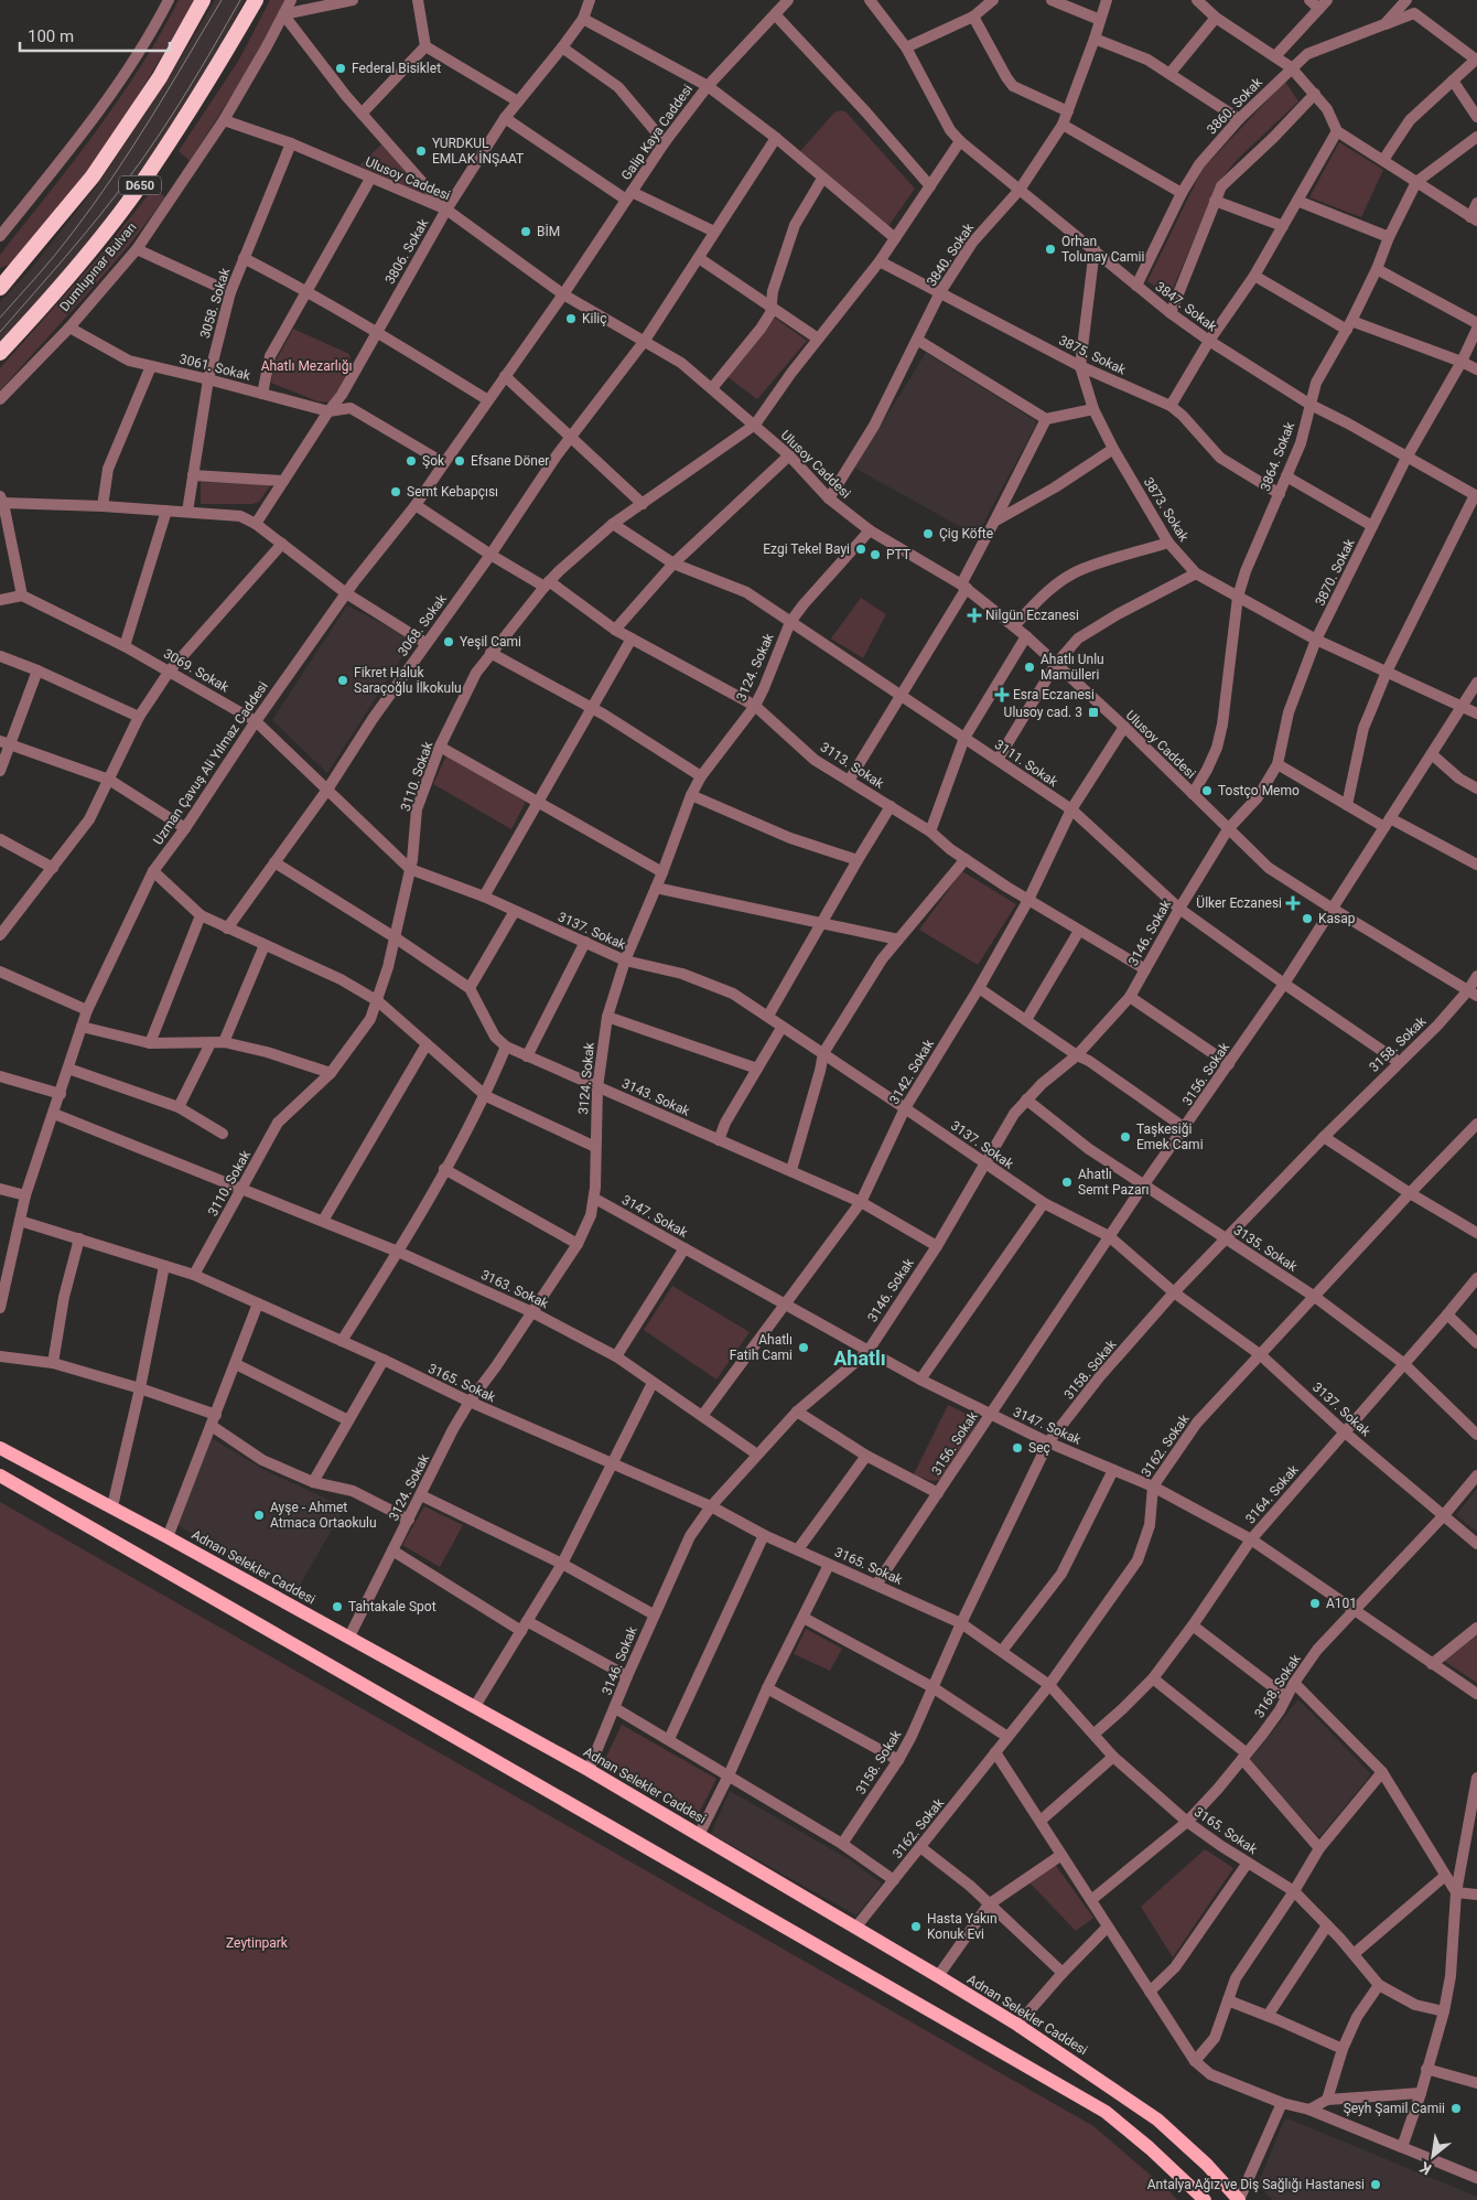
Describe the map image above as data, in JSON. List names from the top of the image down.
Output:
{
  "streets": {
    "highway": ["D650", "Dumlupınar Bulvarı"],
    "main road": ["Adnan Selekler Caddesi"],
    "street": [
      "3860. Sokak",
      "Galip Kaya Caddesi",
      "Ulusoy Caddesi",
      "3806. Sokak",
      "3840. Sokak",
      "3058. Sokak",
      "3847. Sokak",
      "3875. Sokak",
      "3061. Sokak",
      "3864. Sokak",
      "3873. Sokak",
      "3870. Sokak",
      "3068. Sokak",
      "3124. Sokak",
      "3069. Sokak",
      "Uzman Çavuş Ali Yılmaz Caddesi",
      "3111. Sokak",
      "3113. Sokak",
      "3110. Sokak",
      "3137. Sokak",
      "3146. Sokak",
      "3158. Sokak",
      "3142. Sokak",
      "3156. Sokak",
      "3143. Sokak",
      "3147. Sokak",
      "3135. Sokak",
      "3163. Sokak",
      "3165. Sokak",
      "3162. Sokak",
      "3164. Sokak",
      "3168. Sokak"
    ]
  },
  "crossings": [
    ["3860. Sokak", "3847. Sokak"],
    ["Galip Kaya Caddesi", "Ulusoy Caddesi"],
    ["Galip Kaya Caddesi", "Uzman Çavuş Ali Yılmaz Caddesi"],
    ["Ulusoy Caddesi", "3806. Sokak"],
    ["Ulusoy Caddesi", "3840. Sokak"],
    ["Ulusoy Caddesi", "Dumlupınar Bulvarı"],
    ["Ulusoy Caddesi", "3058. Sokak"],
    ["Ulusoy Caddesi", "3864. Sokak"],
    ["Ulusoy Caddesi", "3870. Sokak"],
    ["Ulusoy Caddesi", "3068. Sokak"],
    ["Ulusoy Caddesi", "3124. Sokak"],
    ["Ulusoy Caddesi", "Uzman Çavuş Ali Yılmaz Caddesi"],
    ["Ulusoy Caddesi", "3110. Sokak"],
    ["Ulusoy Caddesi", "3146. Sokak"],
    ["Ulusoy Caddesi", "3158. Sokak"],
    ["Ulusoy Caddesi", "3142. Sokak"],
    ["Ulusoy Caddesi", "3156. Sokak"],
    ["3806. Sokak", "3061. Sokak"],
    ["3840. Sokak", "3847. Sokak"],
    ["3840. Sokak", "3875. Sokak"],
    ["Dumlupınar Bulvarı", "3061. Sokak"],
    ["3058. Sokak", "3061. Sokak"],
    ["3847. Sokak", "3864. Sokak"],
    ["3847. Sokak", "3873. Sokak"],
    ["3847. Sokak", "3870. Sokak"],
    ["3847. Sokak", "3110. Sokak"],
    ["3875. Sokak", "3864. Sokak"],
    ["3875. Sokak", "3873. Sokak"],
    ["3875. Sokak", "3110. Sokak"],
    ["3061. Sokak", "Uzman Çavuş Ali Yılmaz Caddesi"],
    ["3864. Sokak", "3873. Sokak"],
    ["3873. Sokak", "3870. Sokak"],
    ["3873. Sokak", "3156. Sokak"],
    ["3870. Sokak", "3146. Sokak"],
    ["3068. Sokak", "3069. Sokak"],
    ["3068. Sokak", "3113. Sokak"],
    ["3068. Sokak", "3143. Sokak"],
    ["3124. Sokak", "3111. Sokak"],
    ["3124. Sokak", "3113. Sokak"],
    ["3124. Sokak", "3137. Sokak"],
    ["3124. Sokak", "3143. Sokak"],
    ["3124. Sokak", "3147. Sokak"],
    ["3124. Sokak", "3163. Sokak"],
    ["3124. Sokak", "3165. Sokak"],
    ["3124. Sokak", "Adnan Selekler Caddesi"],
    ["3069. Sokak", "Uzman Çavuş Ali Yılmaz Caddesi"],
    ["3069. Sokak", "3110. Sokak"],
    ["3069. Sokak", "3137. Sokak"],
    ["Uzman Çavuş Ali Yılmaz Caddesi", "3113. Sokak"],
    ["Uzman Çavuş Ali Yılmaz Caddesi", "3163. Sokak"],
    ["Uzman Çavuş Ali Yılmaz Caddesi", "3165. Sokak"],
    ["3111. Sokak", "3110. Sokak"],
    ["3111. Sokak", "3146. Sokak"],
    ["3111. Sokak", "3158. Sokak"],
    ["3111. Sokak", "3142. Sokak"],
    ["3111. Sokak", "3156. Sokak"],
    ["3113. Sokak", "3110. Sokak"],
    ["3113. Sokak", "3146. Sokak"],
    ["3113. Sokak", "3142. Sokak"],
    ["3110. Sokak", "3137. Sokak"],
    ["3110. Sokak", "3143. Sokak"],
    ["3110. Sokak", "3163. Sokak"],
    ["3110. Sokak", "3165. Sokak"],
    ["3137. Sokak", "3146. Sokak"],
    ["3137. Sokak", "3158. Sokak"],
    ["3137. Sokak", "3142. Sokak"],
    ["3137. Sokak", "3156. Sokak"],
    ["3137. Sokak", "3162. Sokak"],
    ["3137. Sokak", "3164. Sokak"],
    ["3137. Sokak", "3168. Sokak"],
    ["3146. Sokak", "3143. Sokak"],
    ["3146. Sokak", "3147. Sokak"],
    ["3146. Sokak", "3135. Sokak"],
    ["3146. Sokak", "3163. Sokak"],
    ["3146. Sokak", "3165. Sokak"],
    ["3146. Sokak", "Adnan Selekler Caddesi"],
    ["3158. Sokak", "3147. Sokak"],
    ["3158. Sokak", "3135. Sokak"],
    ["3158. Sokak", "3165. Sokak"],
    ["3142. Sokak", "3143. Sokak"],
    ["3142. Sokak", "3147. Sokak"],
    ["3142. Sokak", "3163. Sokak"],
    ["3156. Sokak", "3147. Sokak"],
    ["3156. Sokak", "3135. Sokak"],
    ["3156. Sokak", "3165. Sokak"],
    ["3147. Sokak", "3162. Sokak"],
    ["3147. Sokak", "3164. Sokak"],
    ["3147. Sokak", "3168. Sokak"],
    ["3135. Sokak", "3162. Sokak"],
    ["3135. Sokak", "3164. Sokak"],
    ["3165. Sokak", "3162. Sokak"],
    ["3165. Sokak", "3164. Sokak"],
    ["3165. Sokak", "3168. Sokak"],
    ["3162. Sokak", "Adnan Selekler Caddesi"]
  ],
  "districts": ["Ahatlı"],
  "parks": ["Ahatlı Mezarlığı", "Zeytinpark"],
  "places": {
    "other": [
      "Federal Bisiklet",
      "YURDKUL EMLAK İNŞAAT",
      "BİM",
      "Orhan Tolunay Camii",
      "Kiliç",
      "Şok",
      "Efsane Döner",
      "Semt Kebapçısı",
      "Çig Köfte",
      "Ezgi Tekel Bayi",
      "PTT",
      "Yeşil Cami",
      "Ahatlı Unlu Mamülleri",
      "Fikret Haluk Saraçoğlu İlkokulu",
      "Tostço Memo",
      "Kasap",
      "Taşkesiği Emek Cami",
      "Ahatlı Semt Pazarı",
      "Ahatlı Fatih Cami",
      "Seç",
      "Ayşe - Ahmet Atmaca Ortaokulu",
      "A101",
      "Tahtakale Spot",
      "Hasta Yakın Konuk Evi",
      "Şeyh Şamil Camii",
      "Antalya Ağız ve Diş Sağlığı Hastanesi"
    ],
    "health": ["Nilgün Eczanesi", "Esra Eczanesi", "Ülker Eczanesi"],
    "transit": ["Ulusoy cad. 3"]
  },
  "scale_bar": "100 m",
  "north": "bottom left"
}
